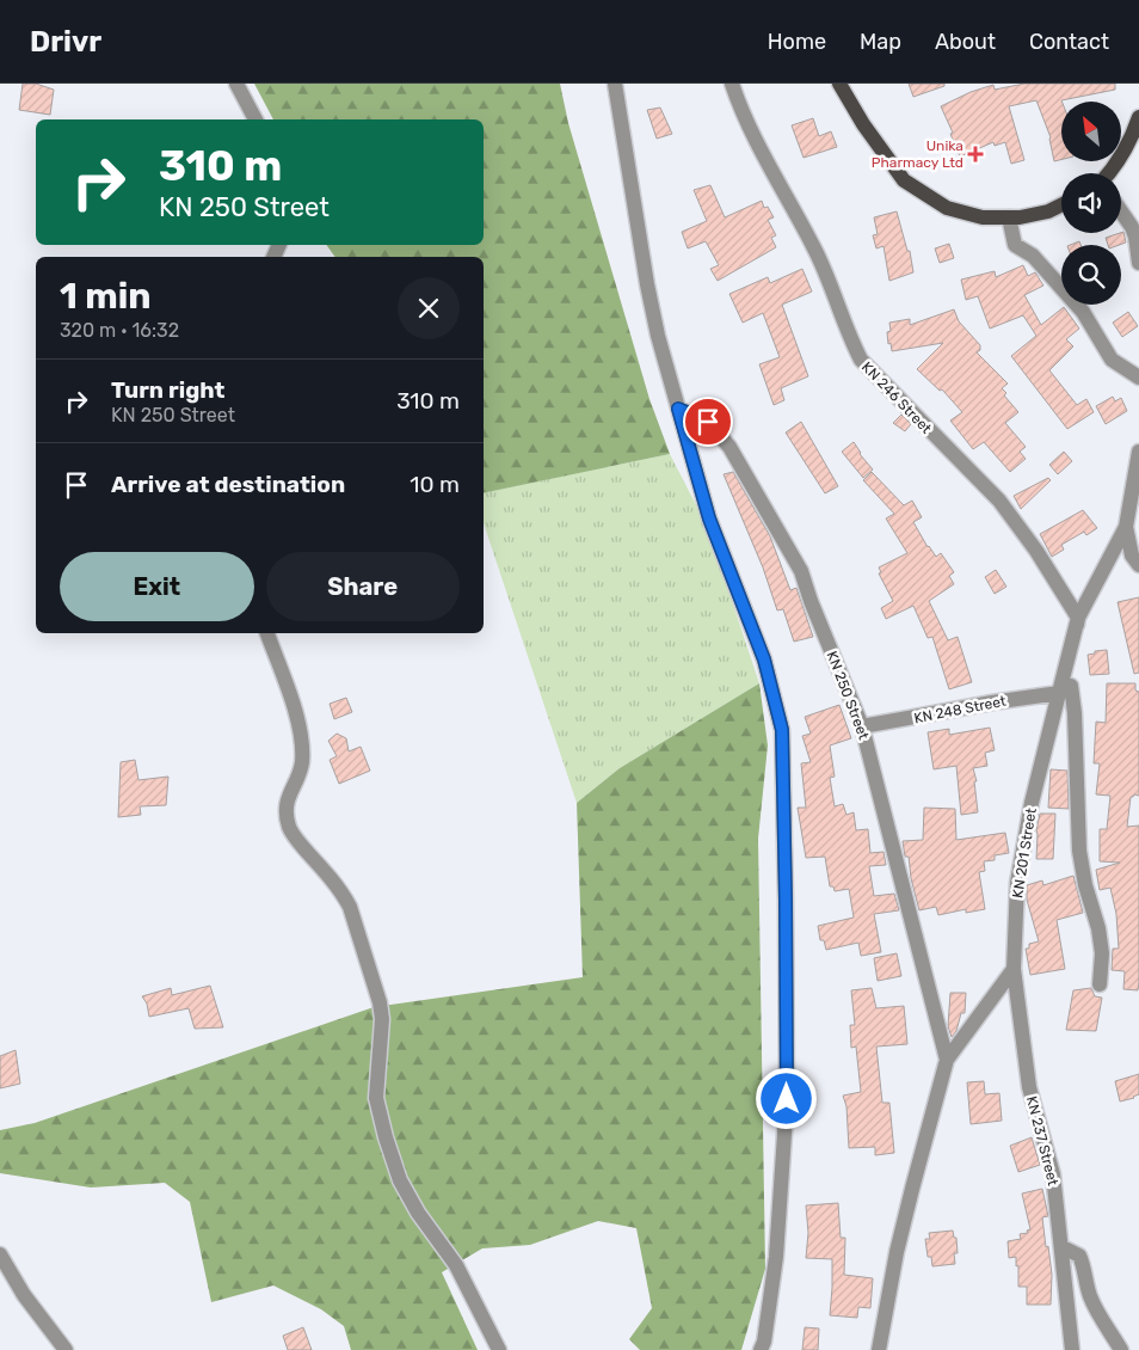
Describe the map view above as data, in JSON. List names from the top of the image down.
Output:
{
  "streets": {
    "street": [
      "KN 246 Street",
      "KN 250 Street",
      "KN 248 Street",
      "KN 201 Street",
      "KN 237 Street"
    ]
  },
  "crossings": [
    ["KN 246 Street", "KN 201 Street"],
    ["KN 250 Street", "KN 248 Street"],
    ["KN 248 Street", "KN 201 Street"],
    ["KN 201 Street", "KN 237 Street"]
  ],
  "places": {
    "health": ["Unika Pharmacy Ltd"]
  },
  "north": "top left",
  "page": {
    "header": "Drivr",
    "nav": [
      "Home",
      "Map",
      "About",
      "Contact"
    ],
    "turn": ["310 m", "KN 250 Street"],
    "heading": ["1 min", "320 m · 16:32"],
    "list": [
      {
        "name": "Turn right",
        "note": "KN 250 Street",
        "value": "310 m"
      },
      {
        "name": "Arrive at destination",
        "value": "10 m"
      }
    ],
    "buttons": ["Exit", "Share"]
  }
}
